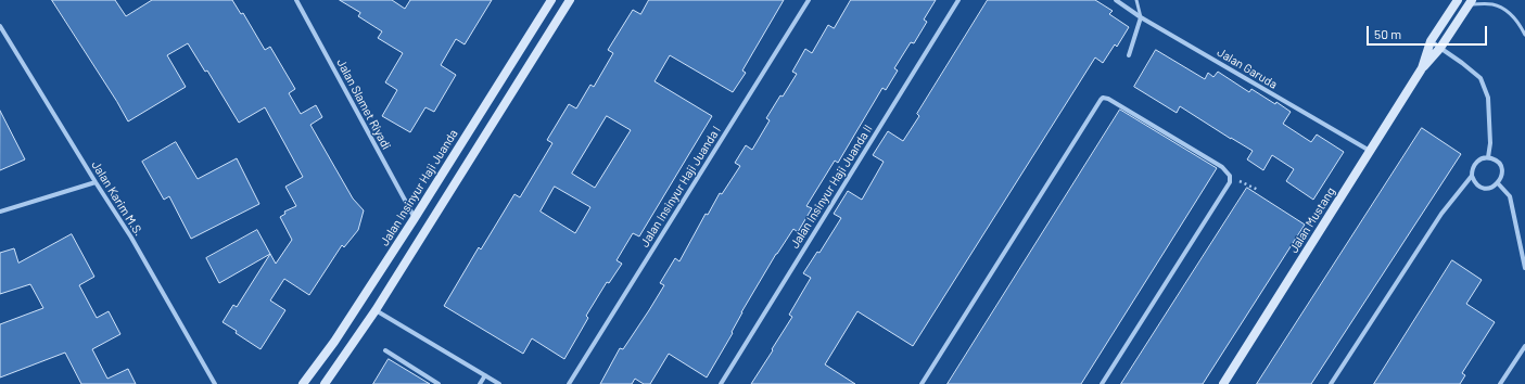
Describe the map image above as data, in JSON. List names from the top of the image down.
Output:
{
  "streets": {
    "main road": ["Jalan Insinyur Haji Juanda", "Jalan Mustang"],
    "street": [
      "Jalan Garuda",
      "Jalan Slamet Riyadi",
      "Jalan Insinyur Haji Juanda I",
      "Jalan Insinyur Haji Juanda II",
      "Jalan Karim M.S."
    ]
  },
  "crossings": [
    ["Jalan Garuda", "Jalan Mustang"],
    ["Jalan Slamet Riyadi", "Jalan Insinyur Haji Juanda"]
  ],
  "scale_bar": "50 m"
}
